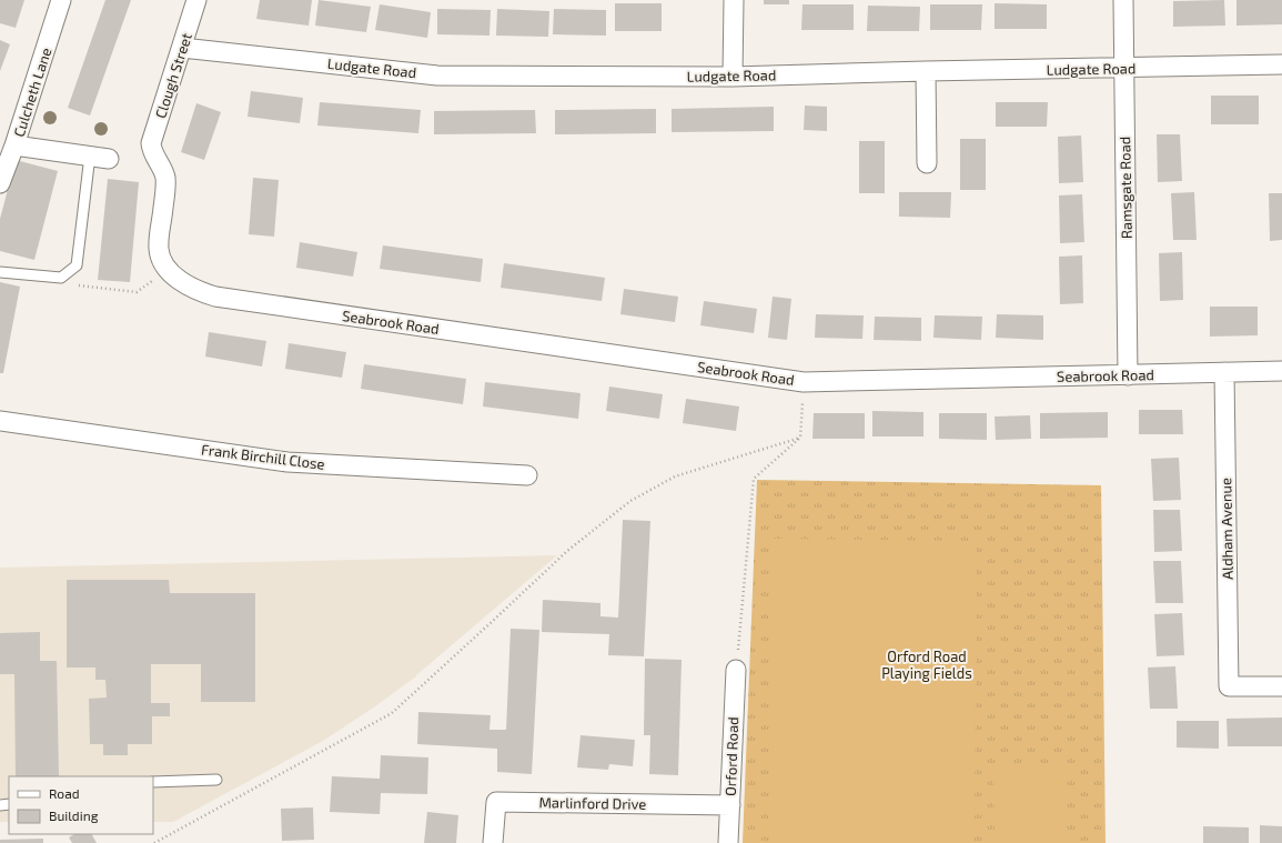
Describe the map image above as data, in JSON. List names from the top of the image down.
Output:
{
  "streets": {
    "street": [
      "Ludgate Road",
      "Clough Street",
      "Culcheth Lane",
      "Ramsgate Road",
      "Seabrook Road",
      "Frank Birchill Close",
      "Aldham Avenue",
      "Orford Road",
      "Marlinford Drive"
    ]
  },
  "crossings": [
    ["Ludgate Road", "Clough Street"],
    ["Ludgate Road", "Ramsgate Road"],
    ["Clough Street", "Seabrook Road"],
    ["Ramsgate Road", "Seabrook Road"],
    ["Seabrook Road", "Aldham Avenue"],
    ["Orford Road", "Marlinford Drive"]
  ],
  "parks": ["Orford Road Playing Fields"],
  "legend": ["Road", "Building"]
}
